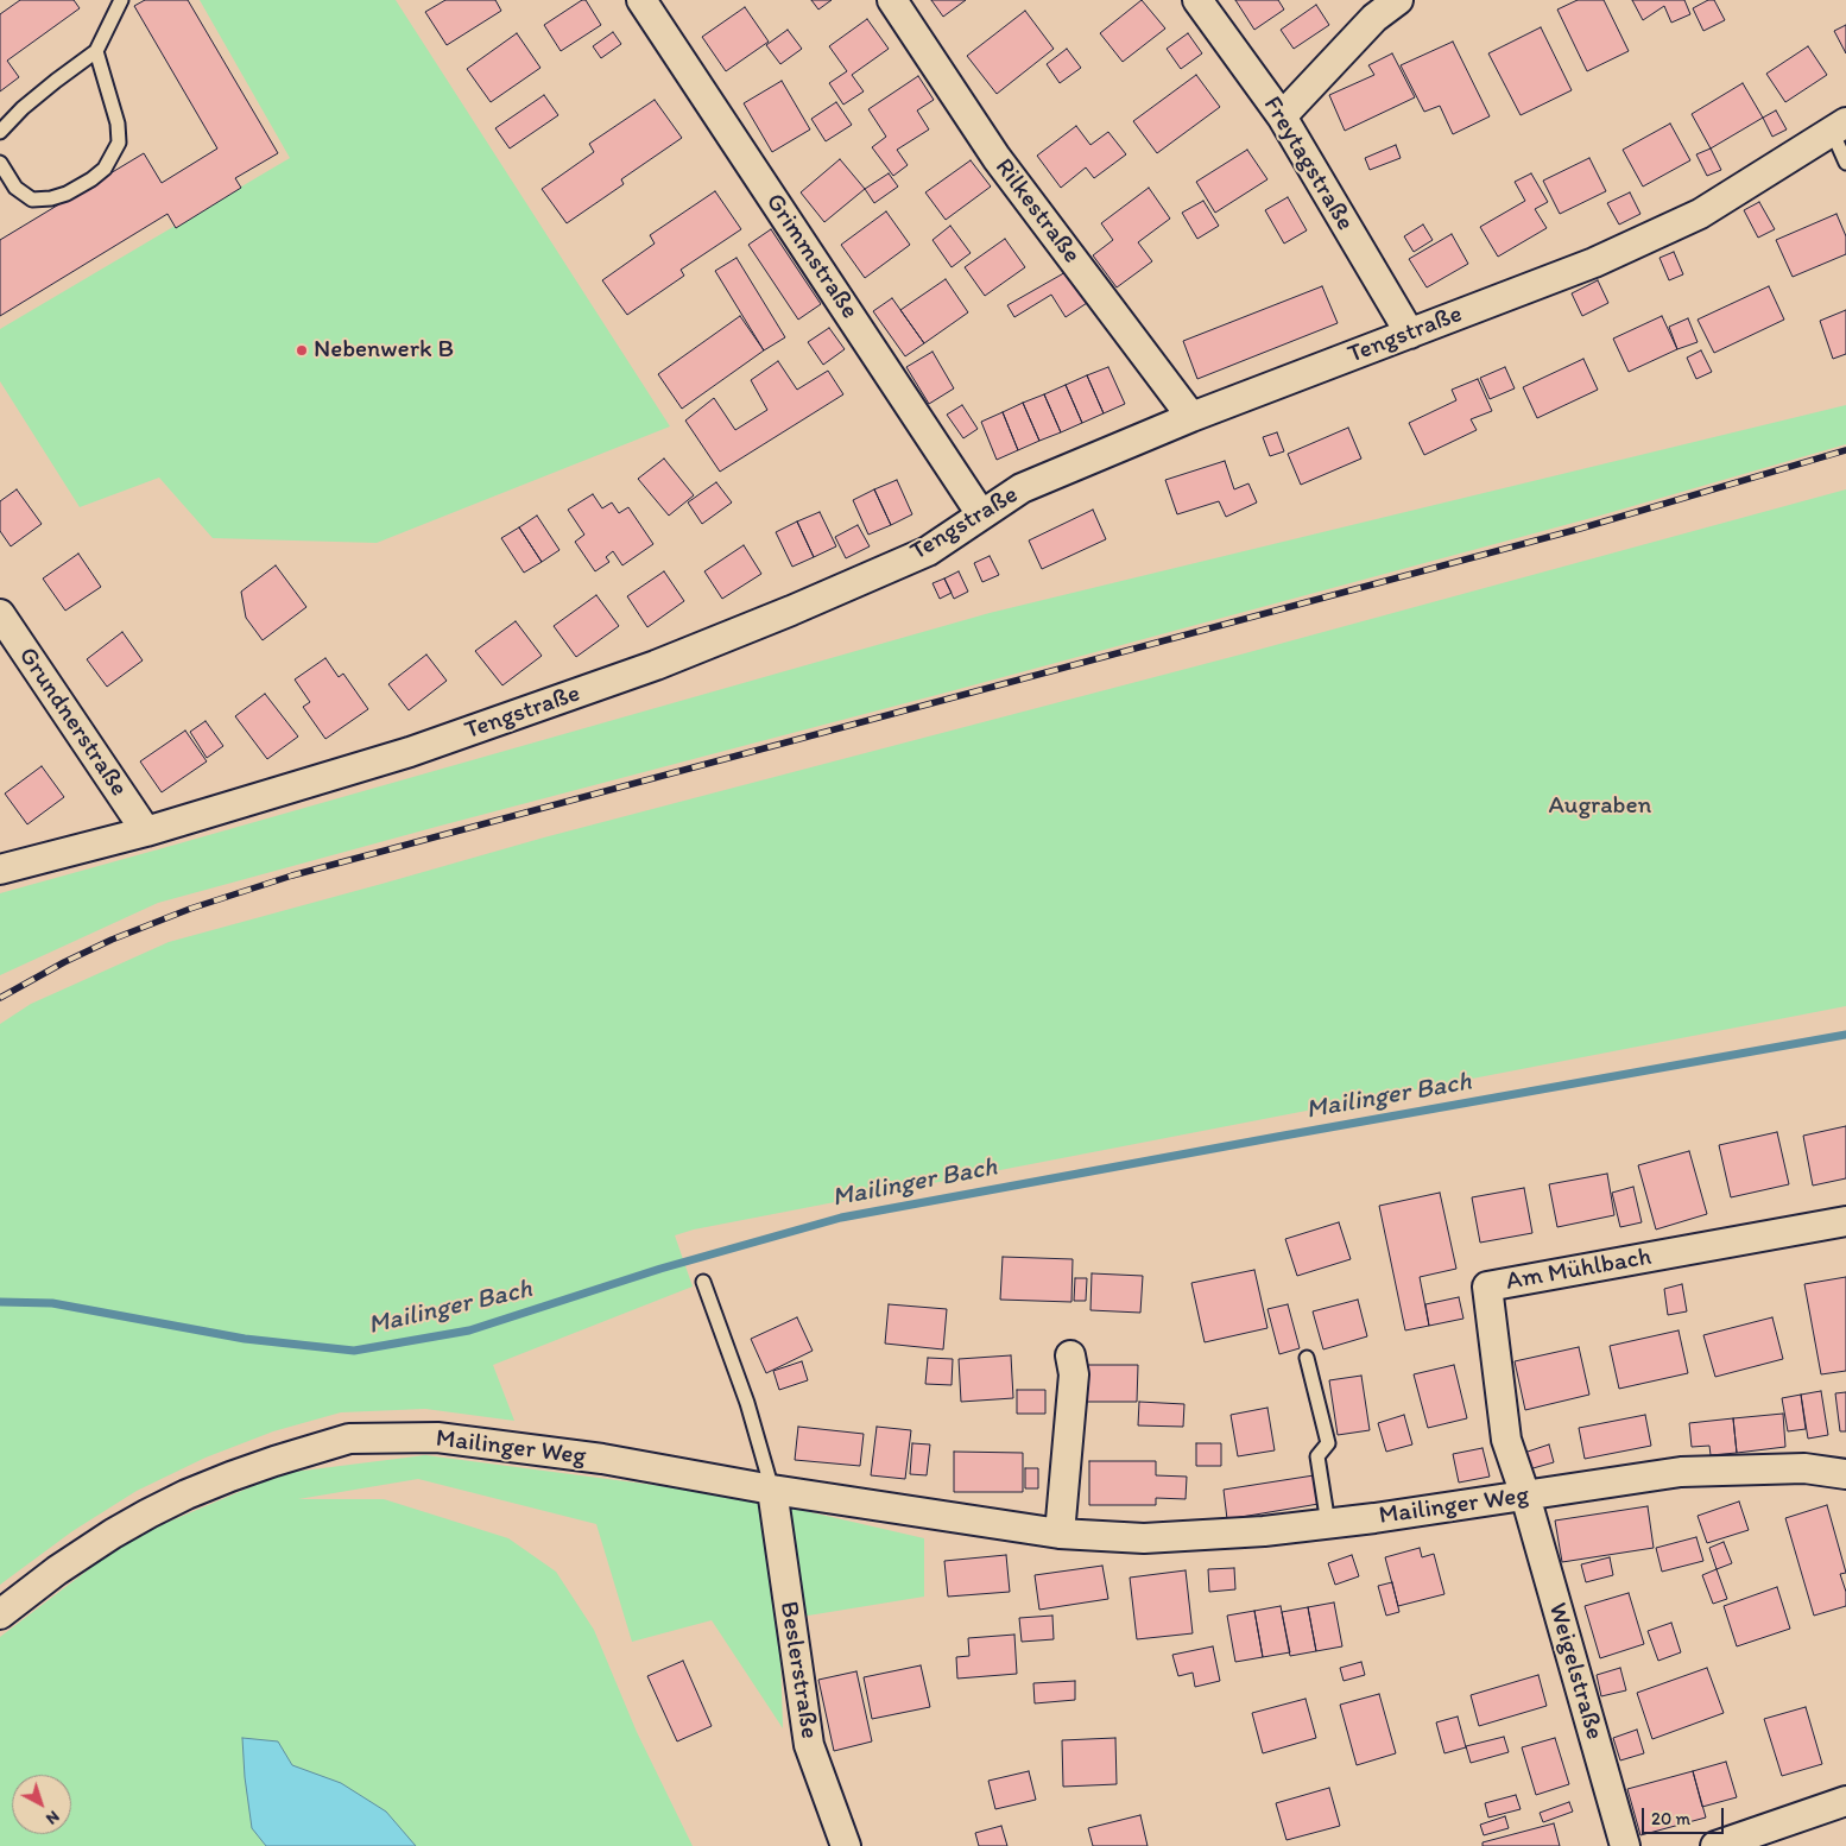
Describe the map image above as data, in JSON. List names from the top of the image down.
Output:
{
  "streets": {
    "street": [
      "Freytagstraße",
      "Rilkestraße",
      "Grimmstraße",
      "Tengstraße",
      "Grundnerstraße",
      "Am Mühlbach",
      "Mailinger Weg",
      "Beslerstraße",
      "Weigelstraße"
    ]
  },
  "crossings": [
    ["Freytagstraße", "Tengstraße"],
    ["Rilkestraße", "Tengstraße"],
    ["Grimmstraße", "Tengstraße"],
    ["Tengstraße", "Grundnerstraße"],
    ["Am Mühlbach", "Mailinger Weg"],
    ["Am Mühlbach", "Weigelstraße"],
    ["Mailinger Weg", "Beslerstraße"],
    ["Mailinger Weg", "Weigelstraße"]
  ],
  "water": ["Mailinger Bach"],
  "parks": ["Augraben"],
  "places": ["Nebenwerk B"],
  "scale_bar": "20 m",
  "north": "bottom right"
}
